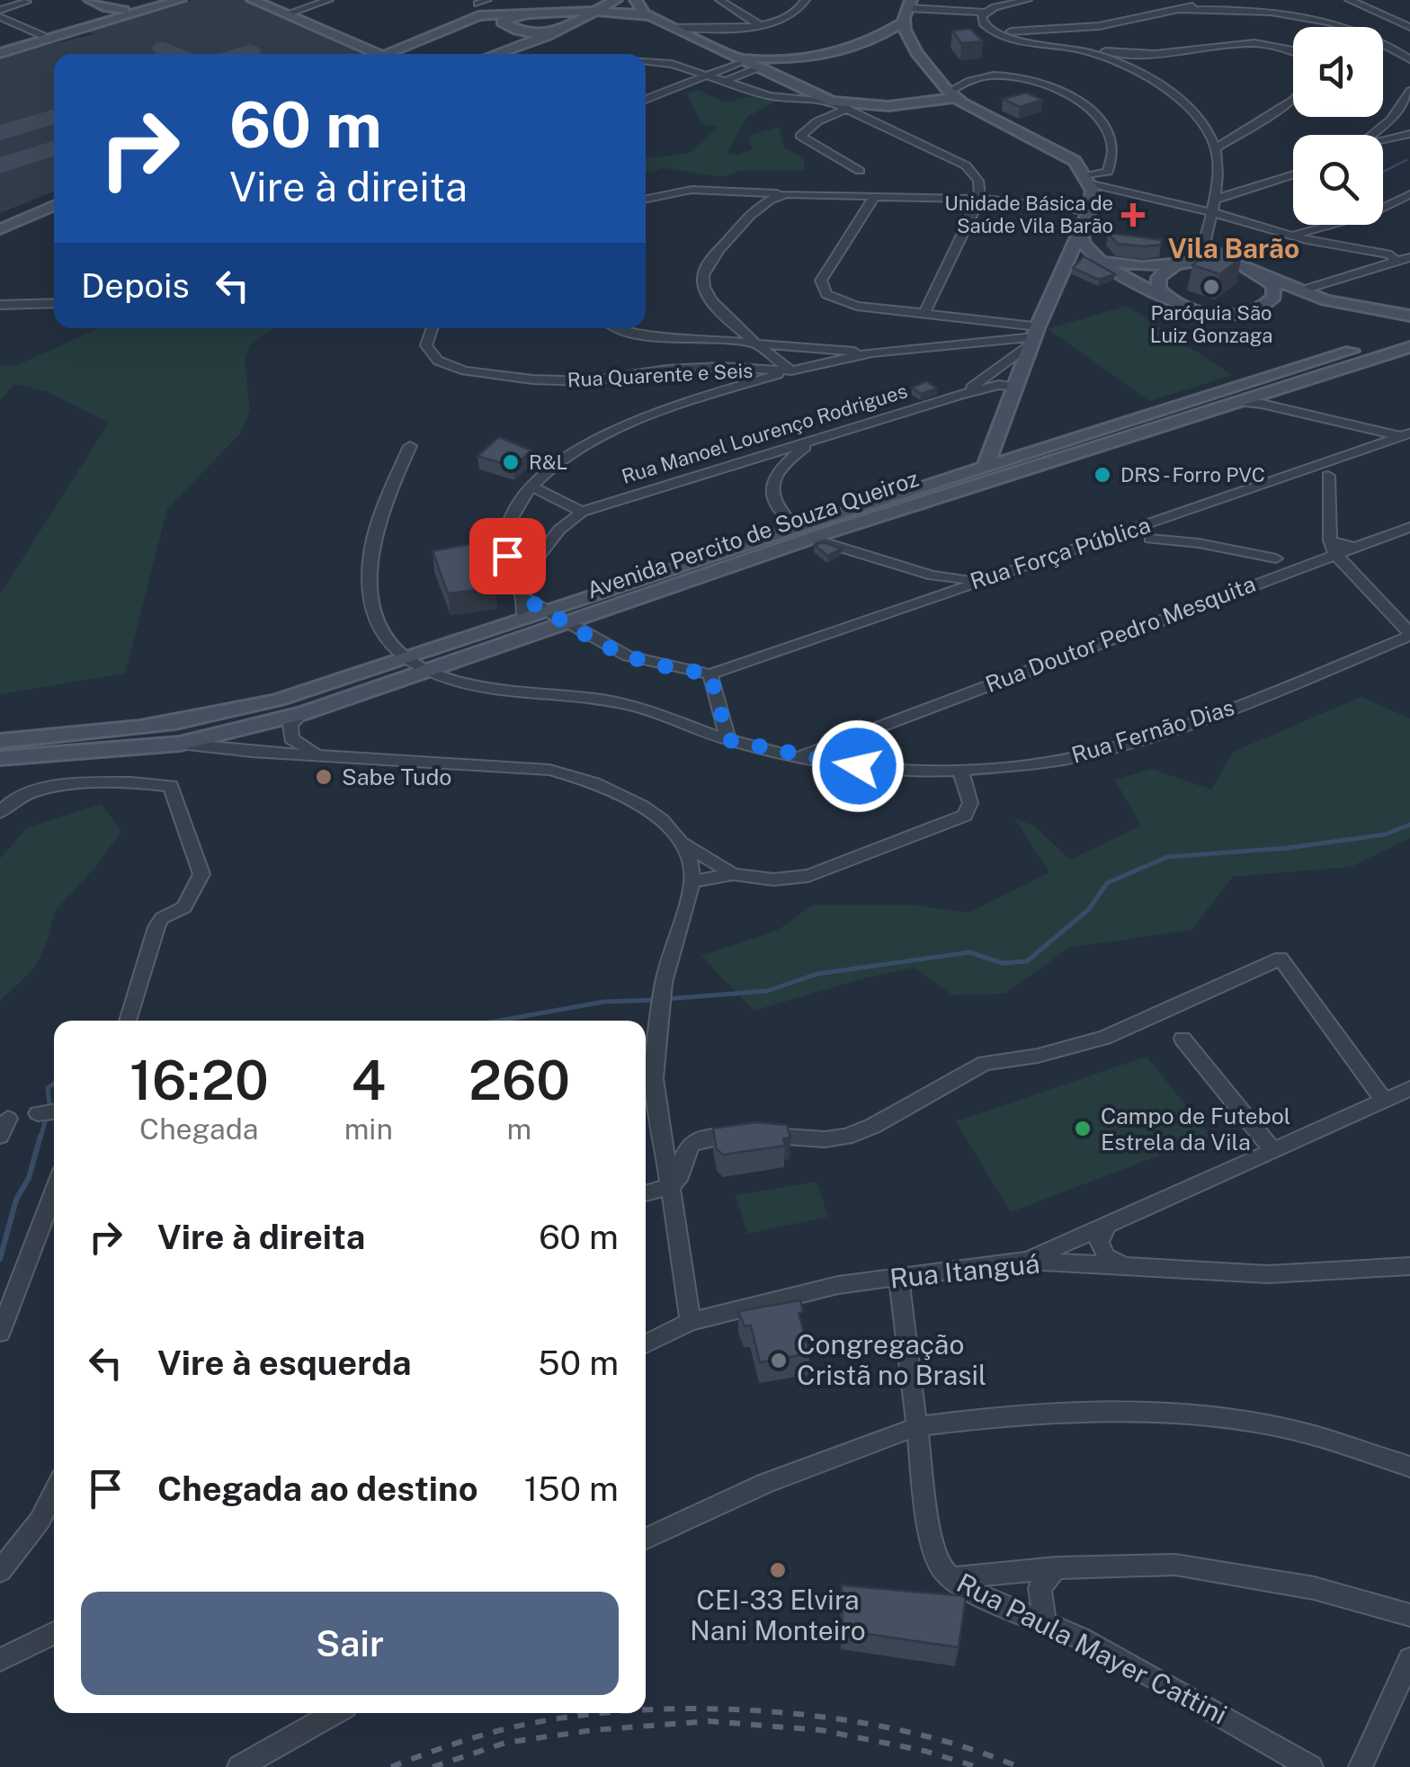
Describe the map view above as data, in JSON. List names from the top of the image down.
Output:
{
  "streets": {
    "main road": ["Avenida Percito de Souza Queiroz"],
    "street": [
      "Rua Quarente e Seis",
      "Rua Manoel Lourenço Rodrigues",
      "Rua Força Pública",
      "Rua Doutor Pedro Mesquita",
      "Rua Fernão Dias",
      "Rua Itanguá",
      "Rua Paula Mayer Cattini"
    ]
  },
  "crossings": [
    ["Rua Quarente e Seis", "Rua Manoel Lourenço Rodrigues"],
    ["Rua Itanguá", "Rua Paula Mayer Cattini"]
  ],
  "districts": ["Vila Barão"],
  "places": {
    "health": ["Unidade Básica de Saúde Vila Barão"],
    "other": [
      "Paróquia São Luiz Gonzaga",
      "R&L",
      "DRS - Forro PVC",
      "Sabe Tudo",
      "Campo de Futebol Estrela da Vila",
      "Congregação Cristã no Brasil",
      "CEI-33 Elvira Nani Monteiro"
    ]
  },
  "page": {
    "turn": ["60 m", "Vire à direita"],
    "then": "Depois",
    "eta": [
      "16:20",
      "Chegada",
      "4",
      "min",
      "260",
      "m"
    ],
    "list": [
      {
        "name": "Vire à direita",
        "value": "60 m"
      },
      {
        "name": "Vire à esquerda",
        "value": "50 m"
      },
      {
        "name": "Chegada ao destino",
        "value": "150 m"
      }
    ],
    "buttons": "Sair"
  }
}
